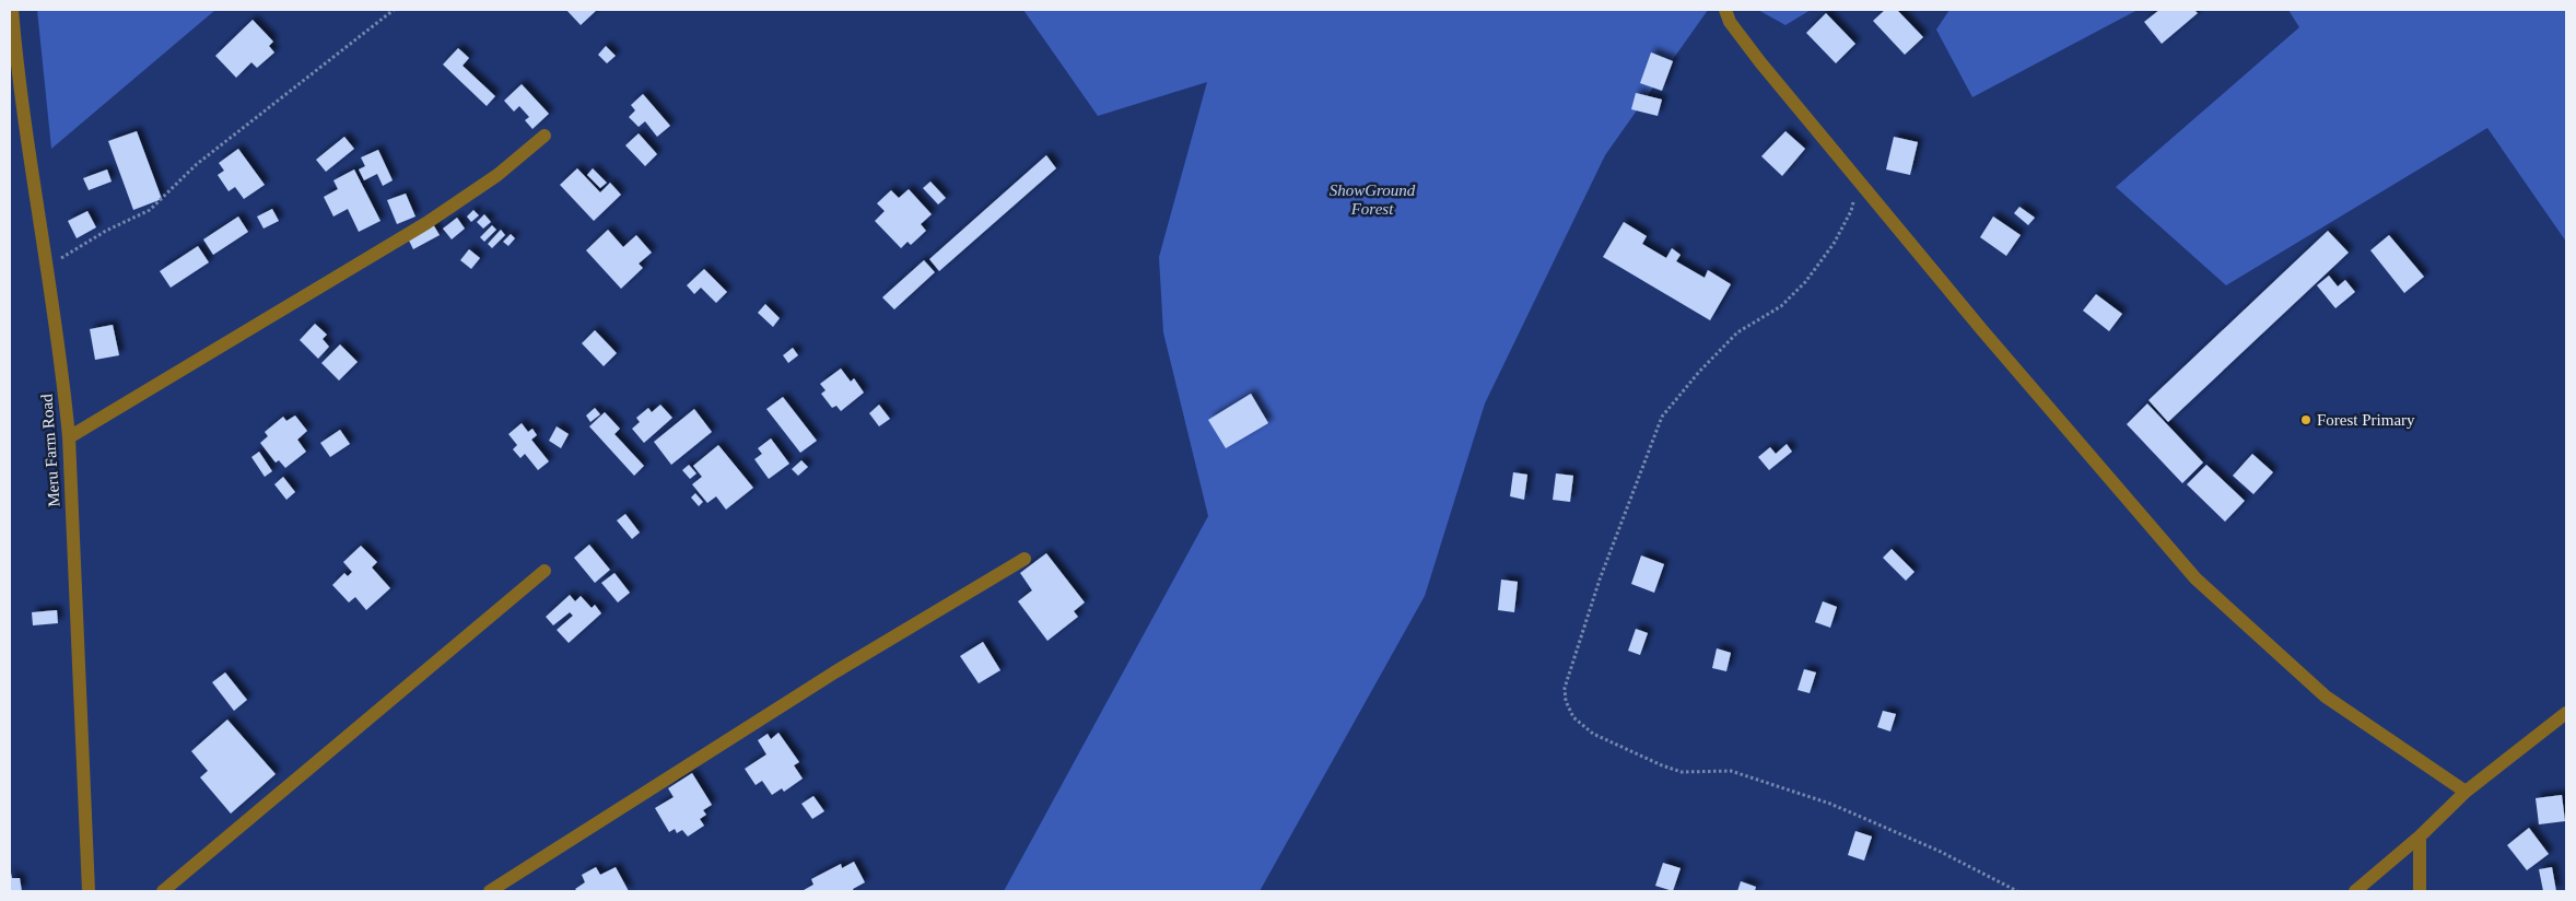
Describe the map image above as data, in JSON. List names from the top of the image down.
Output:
{
  "streets": {
    "street": ["Meru Farm Road"]
  },
  "parks": ["ShowGround Forest"],
  "places": ["Forest Primary"]
}
